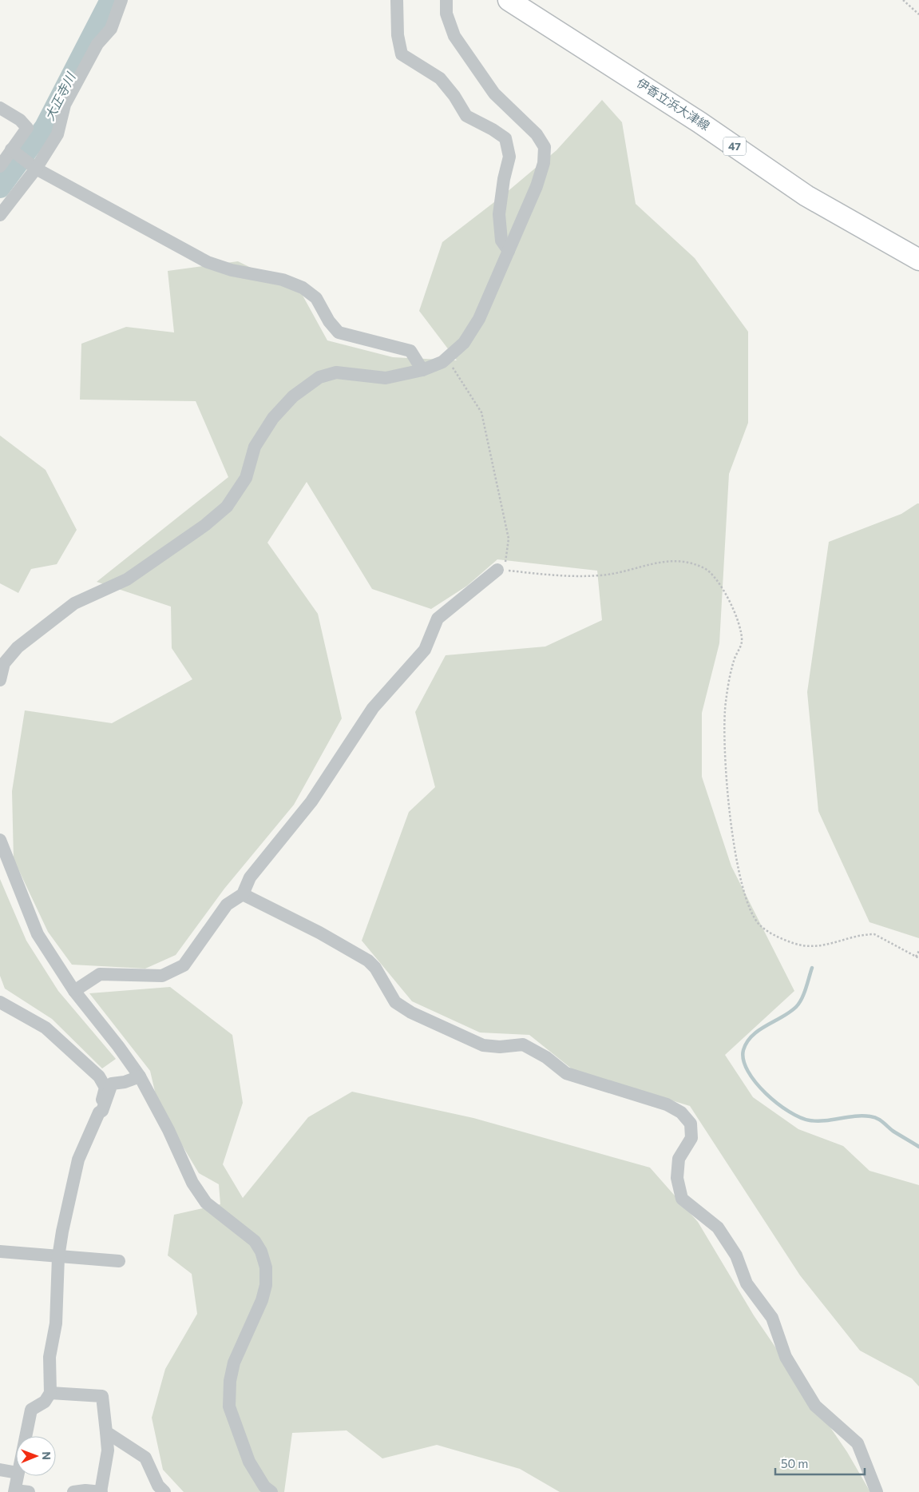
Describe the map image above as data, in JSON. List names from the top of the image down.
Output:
{
  "streets": {
    "main road": ["伊香立浜大津線", "47"]
  },
  "water": ["大正寺川"],
  "scale_bar": "50 m",
  "north": "right"
}
